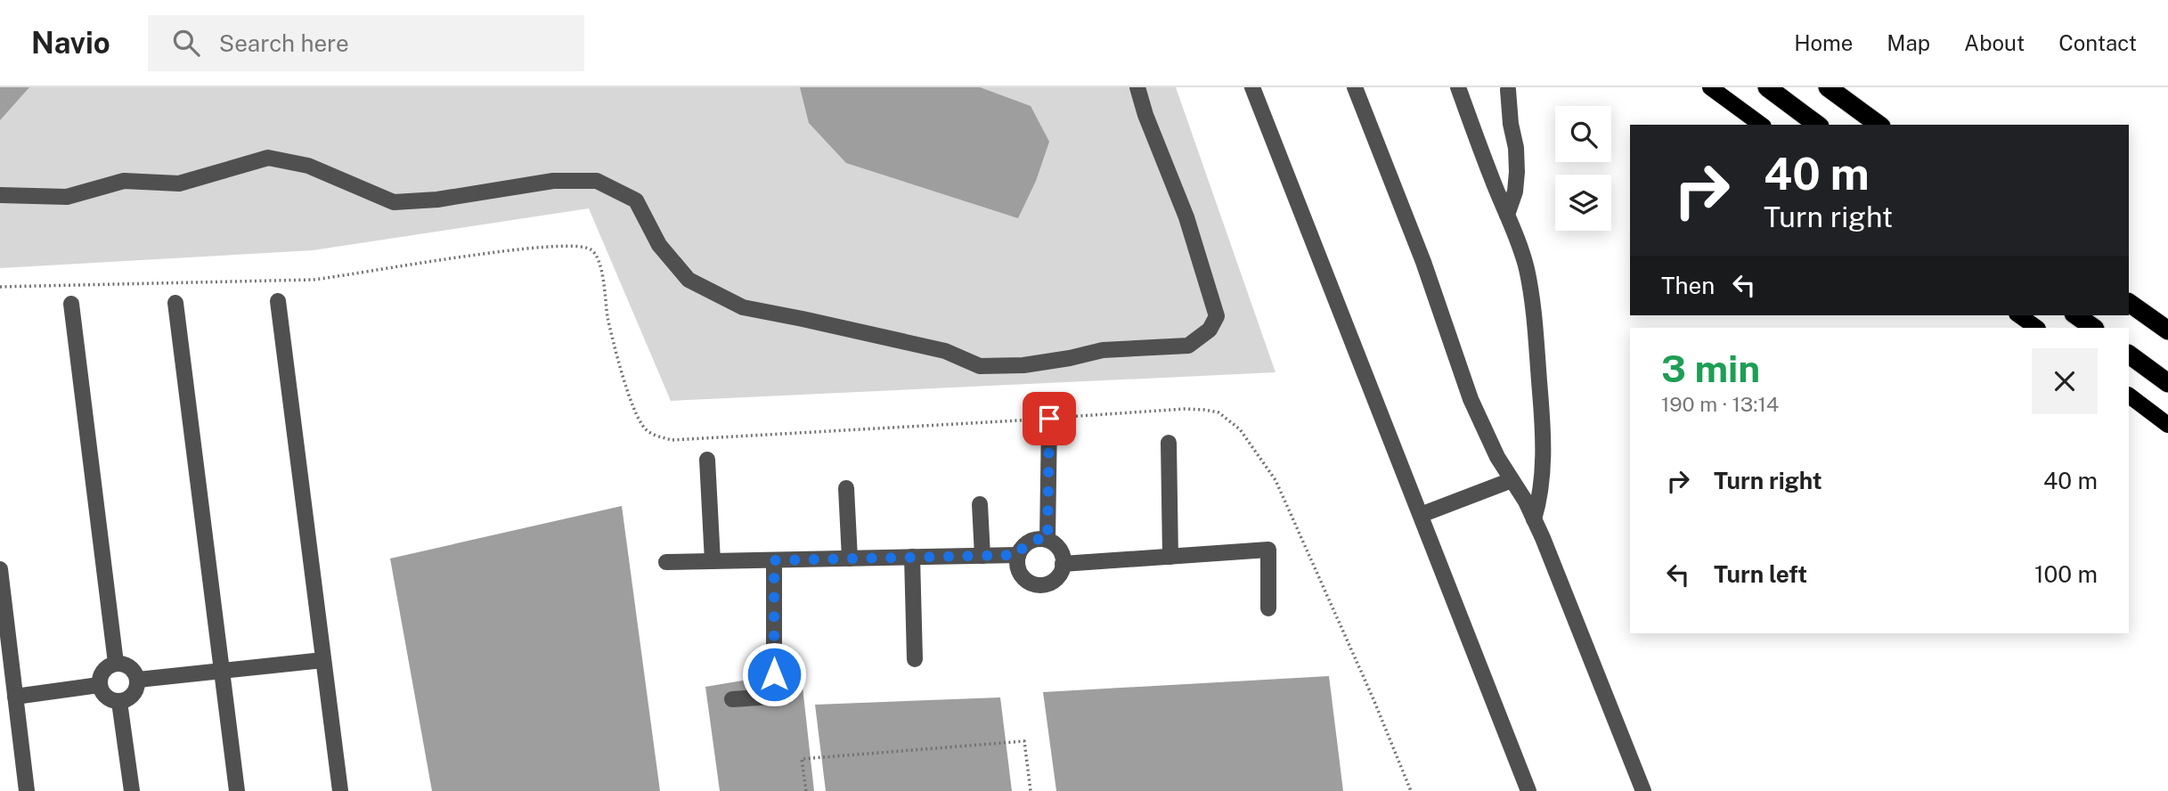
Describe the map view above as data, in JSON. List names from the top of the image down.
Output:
{
  "page": {
    "header": "Navio",
    "search": "Search here",
    "nav": [
      "Home",
      "Map",
      "About",
      "Contact"
    ],
    "turn": ["40 m", "Turn right"],
    "then": "Then",
    "heading": ["3 min", "190 m · 13:14"],
    "list": [
      {
        "name": "Turn right",
        "value": "40 m"
      },
      {
        "name": "Turn left",
        "value": "100 m"
      }
    ]
  }
}
